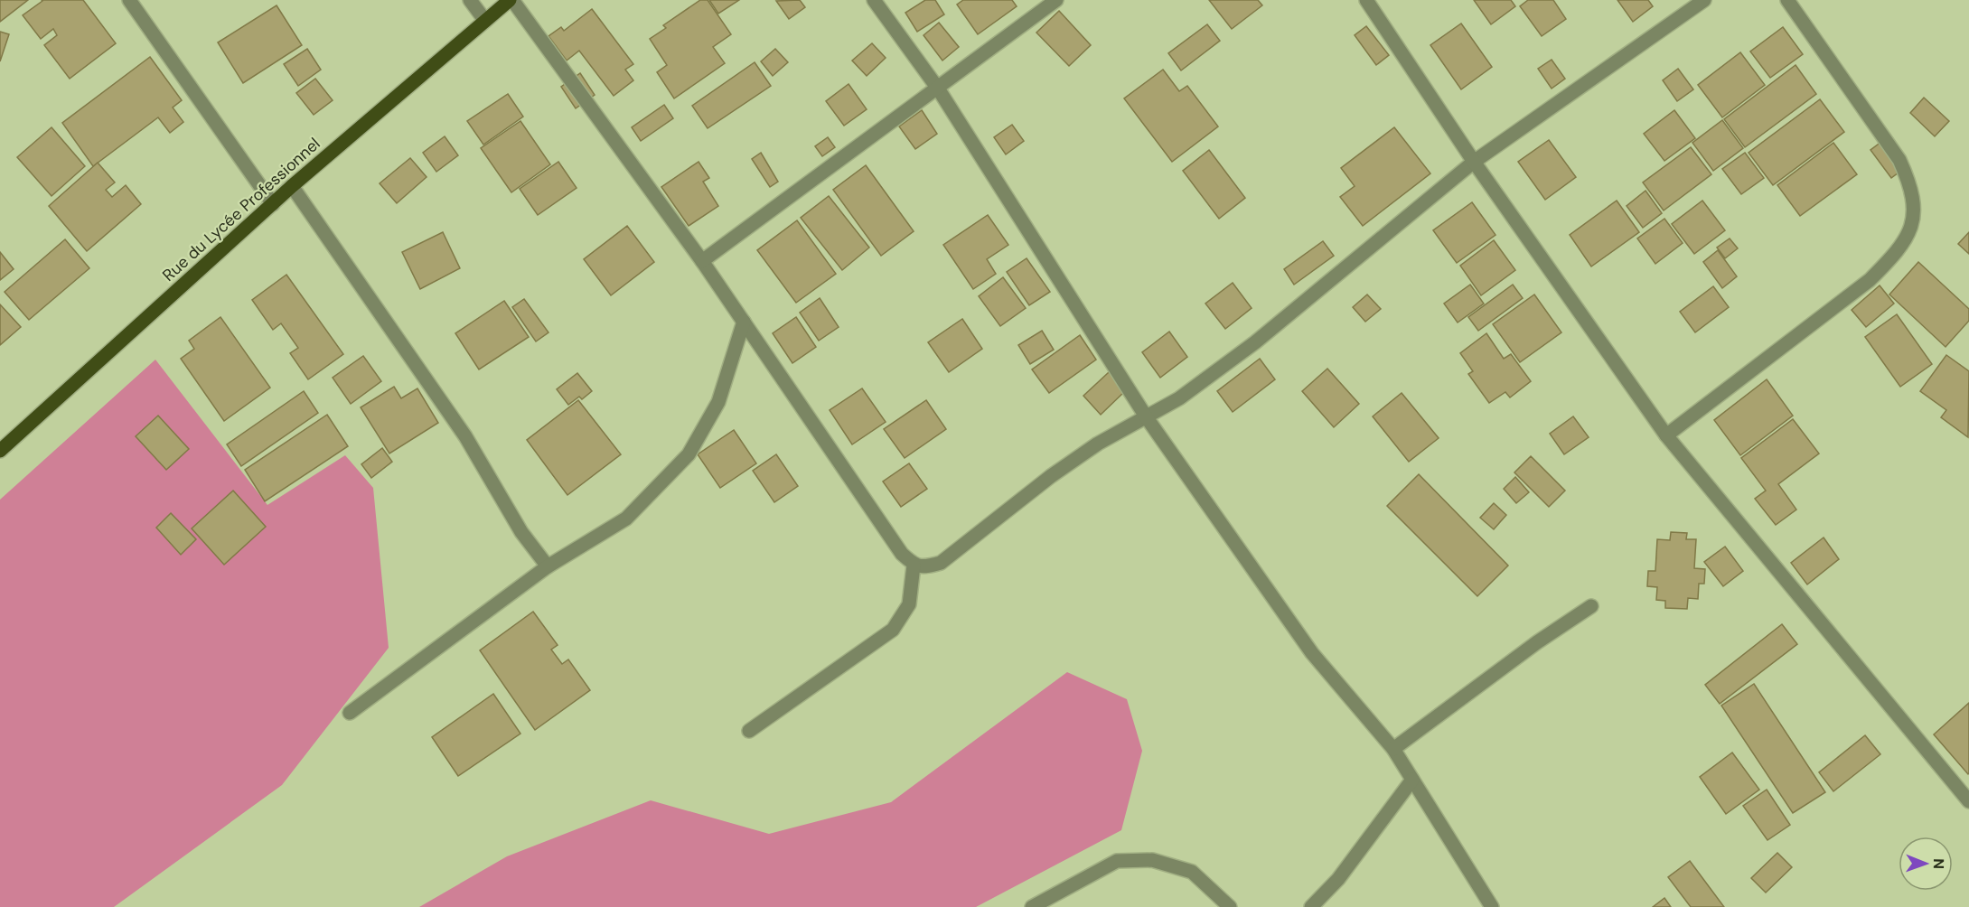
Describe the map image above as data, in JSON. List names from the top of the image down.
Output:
{
  "streets": {
    "main road": ["Rue du Lycée Professionnel"]
  },
  "north": "right"
}
